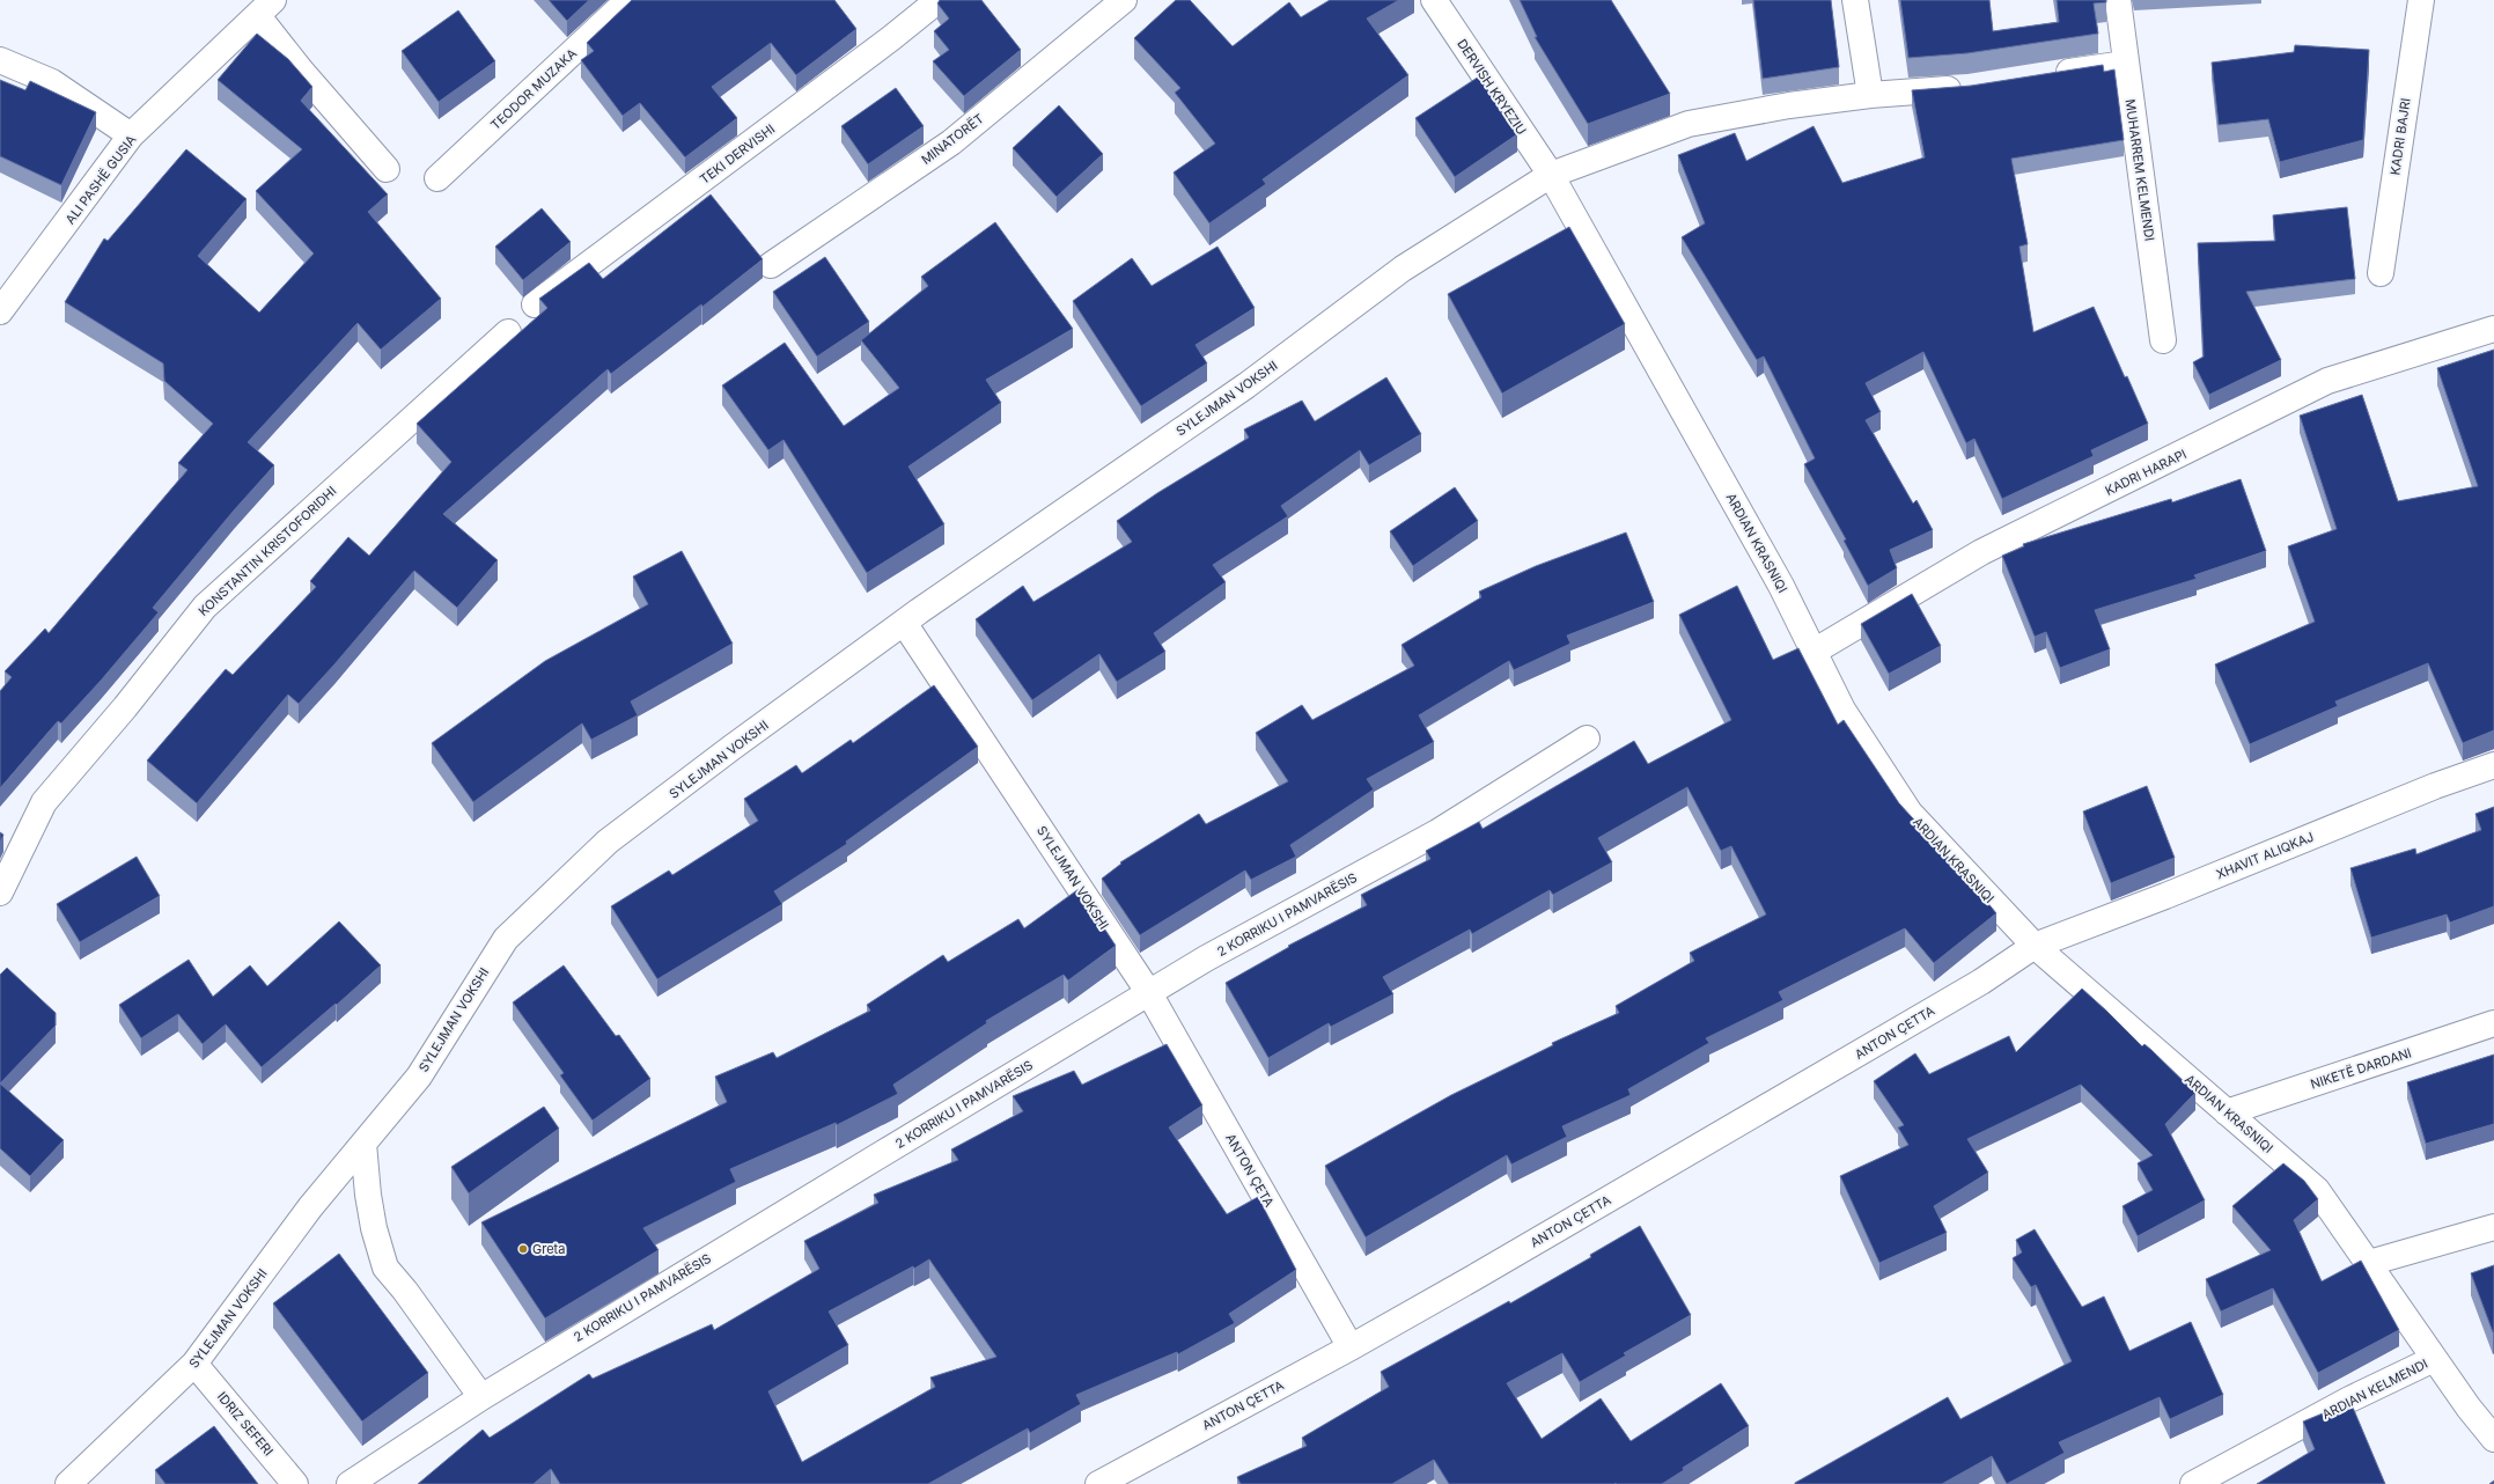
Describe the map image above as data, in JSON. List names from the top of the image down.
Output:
{
  "streets": {
    "street": [
      "DERVISH KRYEZIU",
      "TEODOR MUZAKA",
      "KADRI BAJRI",
      "MINATORËT",
      "TEKI DERVISHI",
      "MUHARREM KELMENDI",
      "ALI PASHË GUSIA",
      "SYLEJMAN VOKSHI",
      "KADRI HARAPI",
      "ARDIAN KRASNIQI",
      "KONSTANTIN KRISTOFORIDHI",
      "XHAVIT ALIQKAJ",
      "2 KORRIKU I PAMVARËSIS",
      "ANTON ÇETTA",
      "NIKETË DARDANI",
      "ANTON ÇETA",
      "ARDIAN KELMENDI",
      "IDRIZ SEFERI"
    ]
  },
  "crossings": [
    ["DERVISH KRYEZIU", "SYLEJMAN VOKSHI"],
    ["DERVISH KRYEZIU", "ARDIAN KRASNIQI"],
    ["SYLEJMAN VOKSHI", "ARDIAN KRASNIQI"],
    ["SYLEJMAN VOKSHI", "2 KORRIKU I PAMVARËSIS"],
    ["SYLEJMAN VOKSHI", "ANTON ÇETA"],
    ["SYLEJMAN VOKSHI", "IDRIZ SEFERI"],
    ["KADRI HARAPI", "ARDIAN KRASNIQI"],
    ["ARDIAN KRASNIQI", "XHAVIT ALIQKAJ"],
    ["ARDIAN KRASNIQI", "ANTON ÇETTA"],
    ["ARDIAN KRASNIQI", "NIKETË DARDANI"],
    ["ARDIAN KRASNIQI", "ARDIAN KELMENDI"],
    ["XHAVIT ALIQKAJ", "ANTON ÇETTA"],
    ["2 KORRIKU I PAMVARËSIS", "ANTON ÇETA"],
    ["ANTON ÇETTA", "ANTON ÇETA"]
  ],
  "places": ["Greta"]
}
